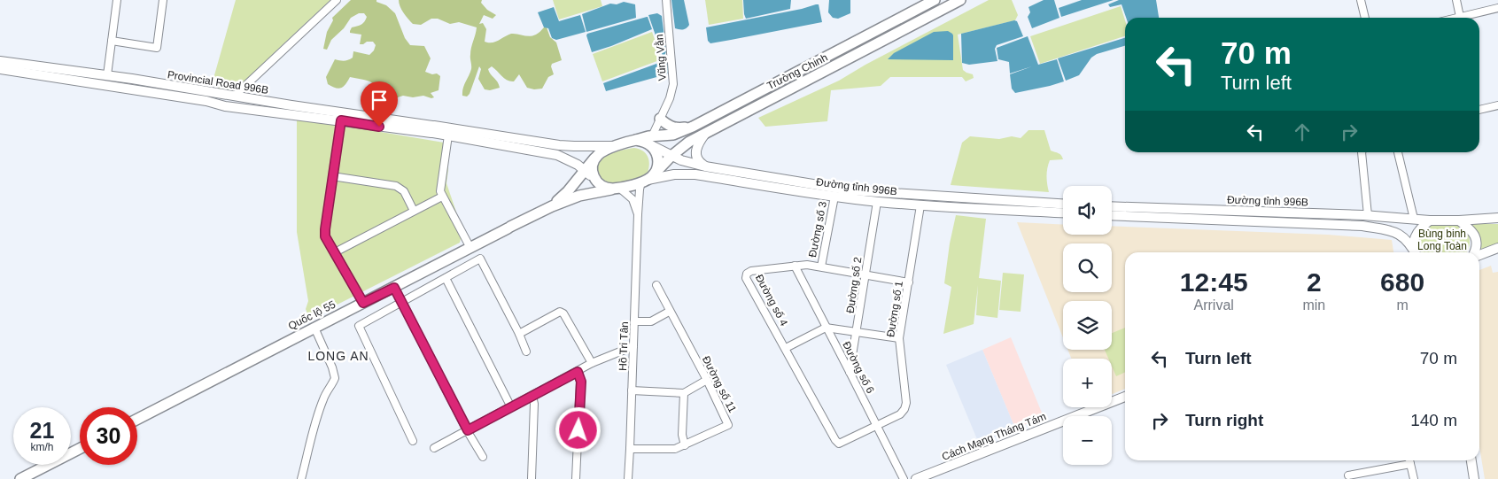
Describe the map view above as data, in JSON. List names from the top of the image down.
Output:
{
  "streets": {
    "highway": ["Trường Chinh", "Quốc lộ 55"],
    "main road": ["Provincial Road 996B", "Đường tỉnh 996B", "Cách Mạng Tháng Tám"],
    "street": [
      "Vũng Vằn",
      "Đường số 3",
      "Đường số 2",
      "Đường số 4",
      "Đường số 1",
      "Hồ Tri Tân",
      "Đường số 6",
      "Đường số 11"
    ]
  },
  "crossings": [
    ["Vũng Vằn", "Trường Chinh"],
    ["Vũng Vằn", "Provincial Road 996B"],
    ["Vũng Vằn", "Đường tỉnh 996B"],
    ["Vũng Vằn", "Hồ Tri Tân"],
    ["Trường Chinh", "Provincial Road 996B"],
    ["Trường Chinh", "Đường tỉnh 996B"],
    ["Trường Chinh", "Hồ Tri Tân"],
    ["Provincial Road 996B", "Đường tỉnh 996B"],
    ["Provincial Road 996B", "Hồ Tri Tân"],
    ["Đường tỉnh 996B", "Đường số 3"],
    ["Đường tỉnh 996B", "Đường số 2"],
    ["Đường tỉnh 996B", "Đường số 1"],
    ["Đường tỉnh 996B", "Hồ Tri Tân"],
    ["Đường số 3", "Đường số 4"],
    ["Đường số 2", "Đường số 4"],
    ["Đường số 2", "Đường số 6"],
    ["Đường số 4", "Đường số 1"],
    ["Đường số 4", "Đường số 6"],
    ["Đường số 1", "Đường số 6"],
    ["Hồ Tri Tân", "Đường số 11"]
  ],
  "districts": ["LONG AN"],
  "parks": ["Bùng binh Long Toàn"],
  "page": {
    "turn": ["70 m", "Turn left"],
    "map_buttons": ["+", "−"],
    "eta": [
      "12:45",
      "Arrival",
      "2",
      "min",
      "680",
      "m"
    ],
    "list": [
      {
        "name": "Turn left",
        "value": "70 m"
      },
      {
        "name": "Turn right",
        "value": "140 m"
      }
    ],
    "speed": "21 km/h",
    "limit": "30"
  }
}
